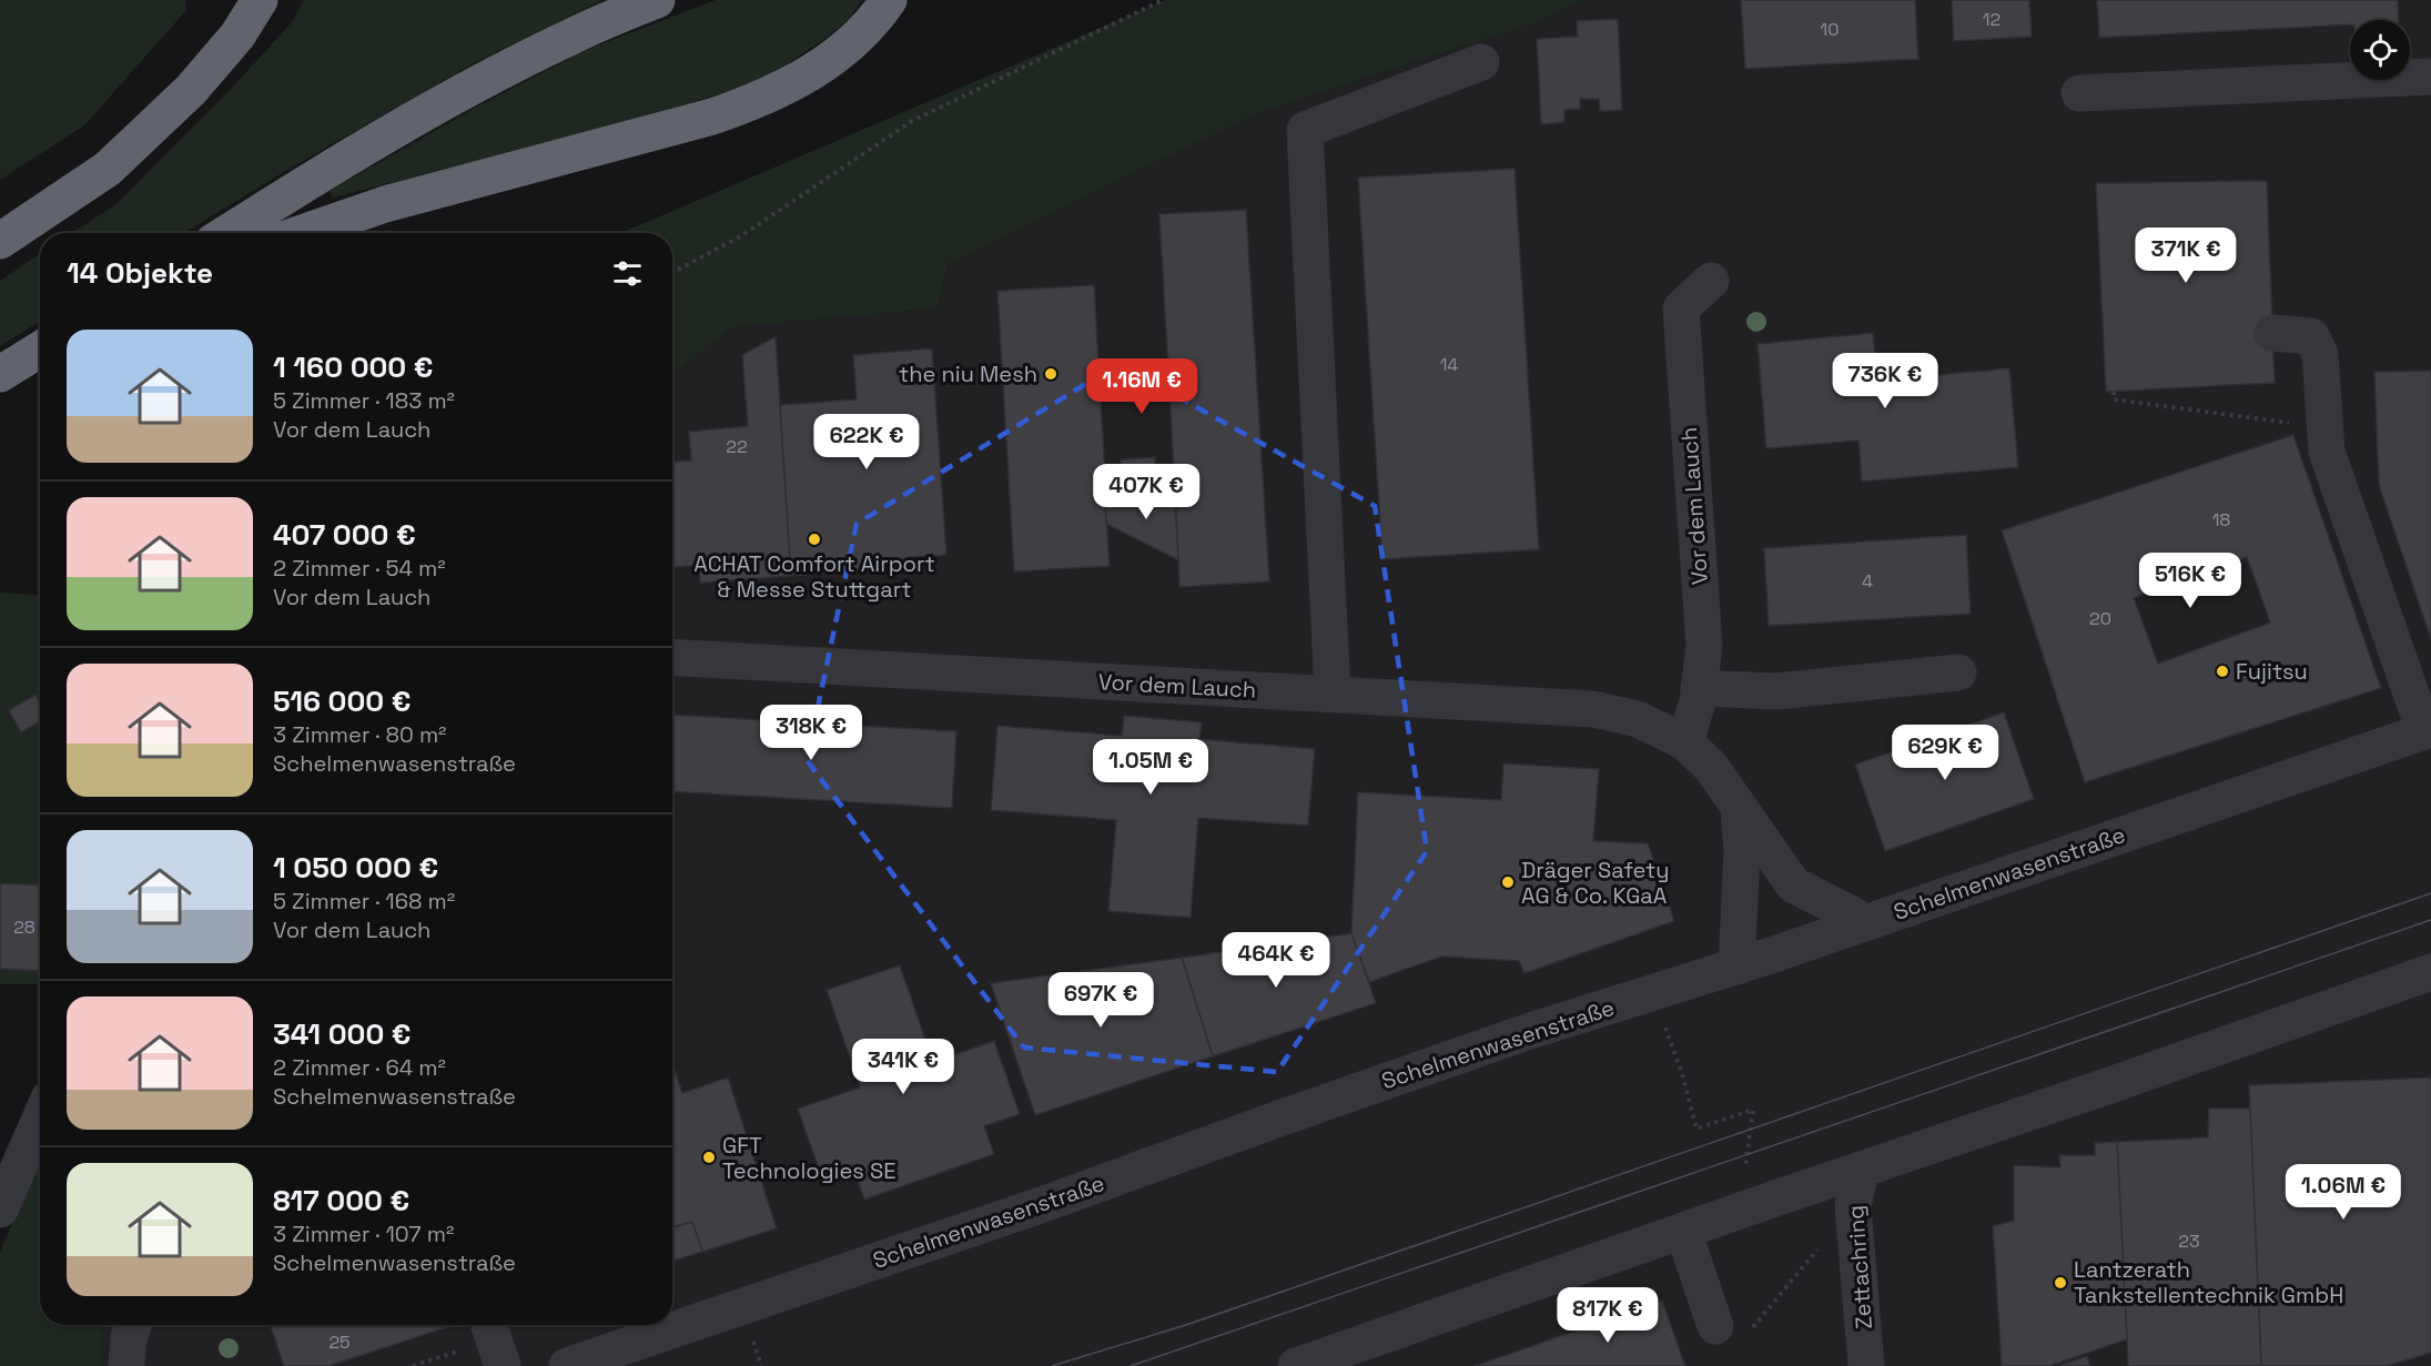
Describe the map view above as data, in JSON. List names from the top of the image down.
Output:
{
  "streets": {
    "street": ["Vor dem Lauch", "Schelmenwasenstraße", "Zettachring"]
  },
  "crossings": [
    ["Vor dem Lauch", "Schelmenwasenstraße"]
  ],
  "places": [
    "the niu Mesh",
    "ACHAT Comfort Airport & Messe Stuttgart",
    "Fujitsu",
    "Dräger Safety AG & Co. KGaA",
    "GFT Technologies SE",
    "Lantzerath Tankstellentechnik GmbH"
  ],
  "house_numbers": [
    "12",
    "10",
    "14",
    "22",
    "18",
    "4",
    "20",
    "28",
    "23",
    "25"
  ],
  "page": {
    "price": [
      "371K €",
      "736K €",
      "1.16M €",
      "622K €",
      "407K €",
      "516K €",
      "318K €",
      "629K €",
      "1.05M €",
      "464K €",
      "697K €",
      "341K €",
      "1.06M €",
      "817K €"
    ],
    "heading": "14 Objekte",
    "list": [
      {
        "name": "1 160 000 €",
        "note": "5 Zimmer · 183 m² · Vor dem Lauch"
      },
      {
        "name": "407 000 €",
        "note": "2 Zimmer · 54 m² · Vor dem Lauch"
      },
      {
        "name": "516 000 €",
        "note": "3 Zimmer · 80 m² · Schelmenwasenstraße"
      },
      {
        "name": "1 050 000 €",
        "note": "5 Zimmer · 168 m² · Vor dem Lauch"
      },
      {
        "name": "341 000 €",
        "note": "2 Zimmer · 64 m² · Schelmenwasenstraße"
      },
      {
        "name": "817 000 €",
        "note": "3 Zimmer · 107 m² · Schelmenwasenstraße"
      }
    ]
  }
}
